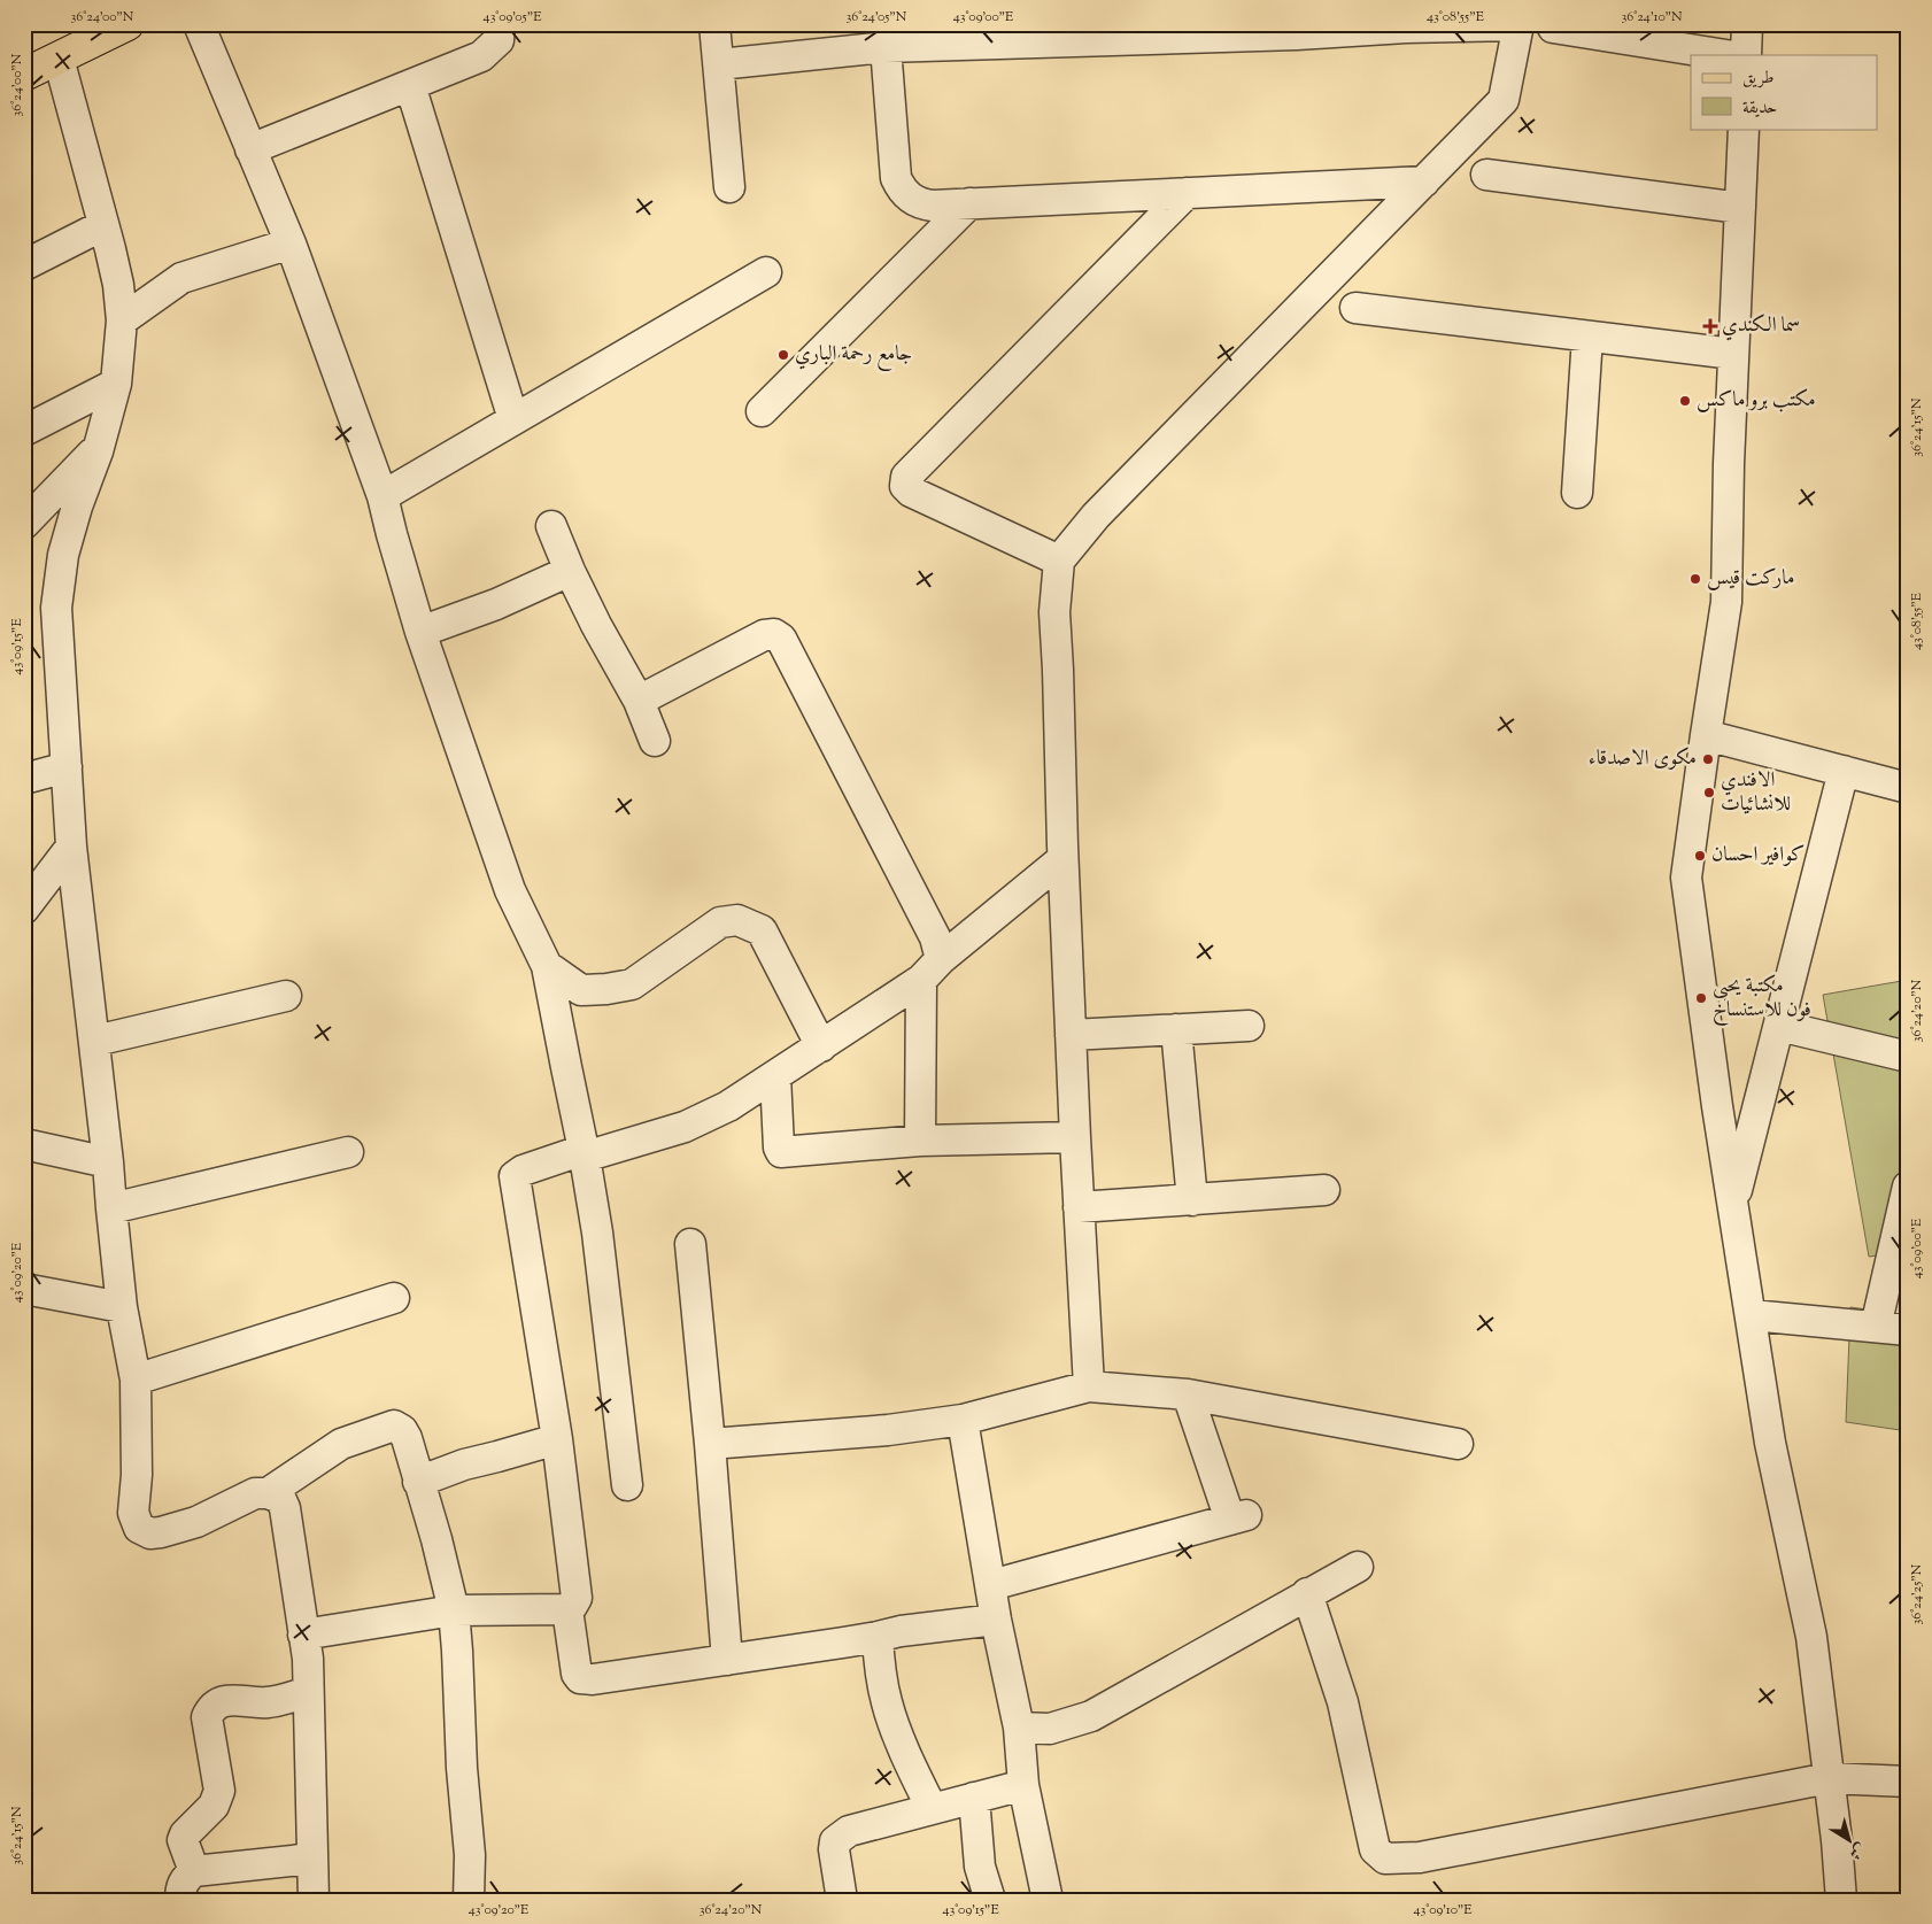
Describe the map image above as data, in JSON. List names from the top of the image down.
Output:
{
  "places": {
    "health": ["سما الكندي"],
    "other": [
      "جامع رحمة الباري",
      "مكتب برو ماكس",
      "ماركت قيس",
      "مكوى الاصدقاء",
      "الافندي للانشائيات",
      "كوافير احسان",
      "مكتبة يحيى فون للاستنساخ"
    ]
  },
  "legend": ["طريق", "حديقة"],
  "north": "bottom right",
  "coordinates": [
    "36°24'00\"N",
    "43°09'05\"E",
    "36°24'05\"N",
    "43°09'00\"E",
    "43°08'55\"E",
    "36°24'10\"N",
    "36°24'15\"N",
    "43°09'15\"E",
    "36°24'20\"N",
    "43°09'20\"E",
    "36°24'25\"N",
    "43°09'10\"E"
  ]
}
